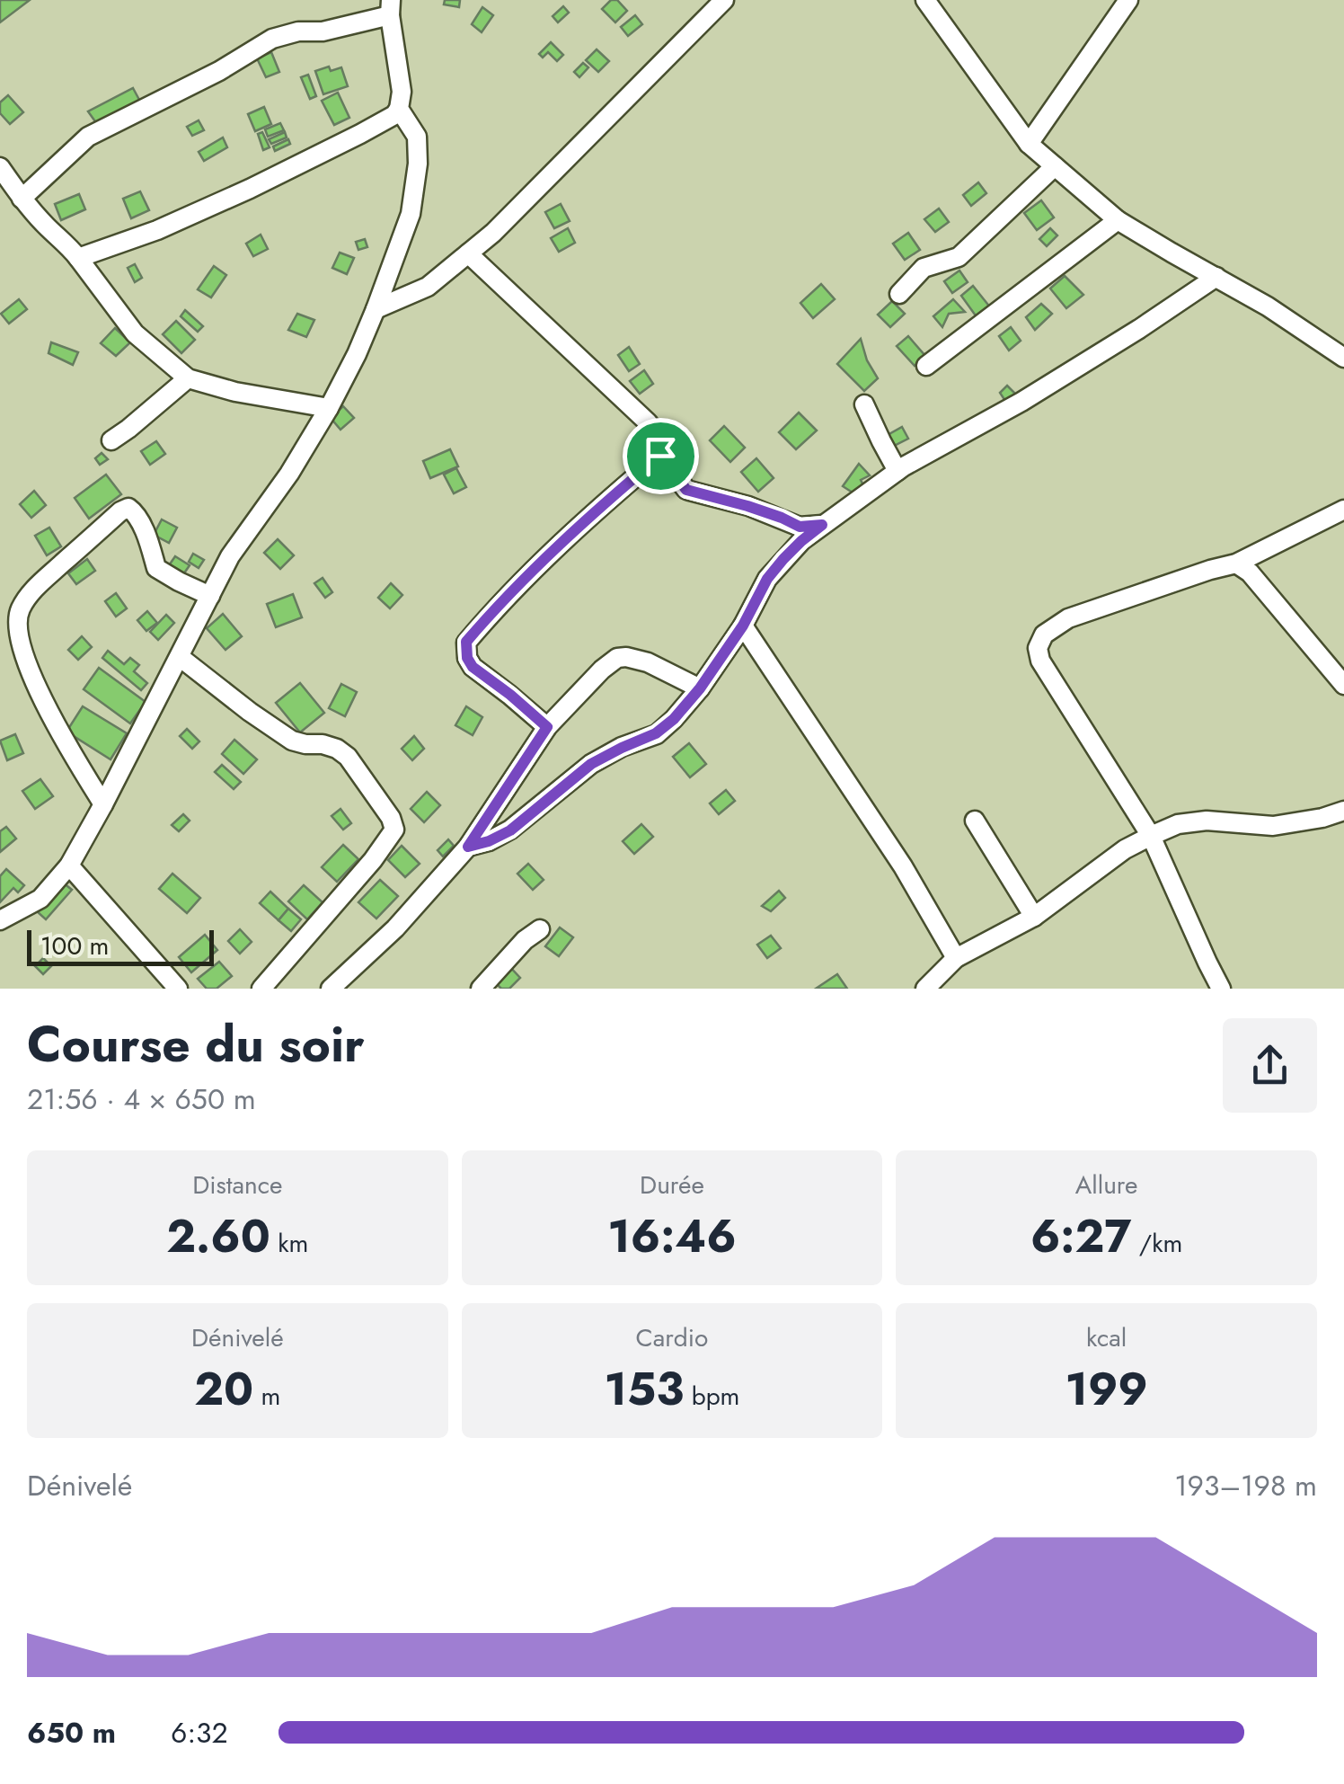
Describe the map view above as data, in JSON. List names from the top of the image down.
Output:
{
  "scale_bar": "100 m",
  "page": {
    "scale": "100 m",
    "heading": ["Course du soir", "21:56 · 4 × 650 m"],
    "stats": [
      ["Distance", "2.60 km"],
      ["Durée", "16:46"],
      ["Allure", "6:27 /km"],
      ["Dénivelé", "20 m"],
      ["Cardio", "153 bpm"],
      ["kcal", "199"]
    ],
    "chart": ["Dénivelé", "193–198 m"],
    "list": [
      {
        "name": "650 m",
        "note": "6:32"
      }
    ]
  }
}
